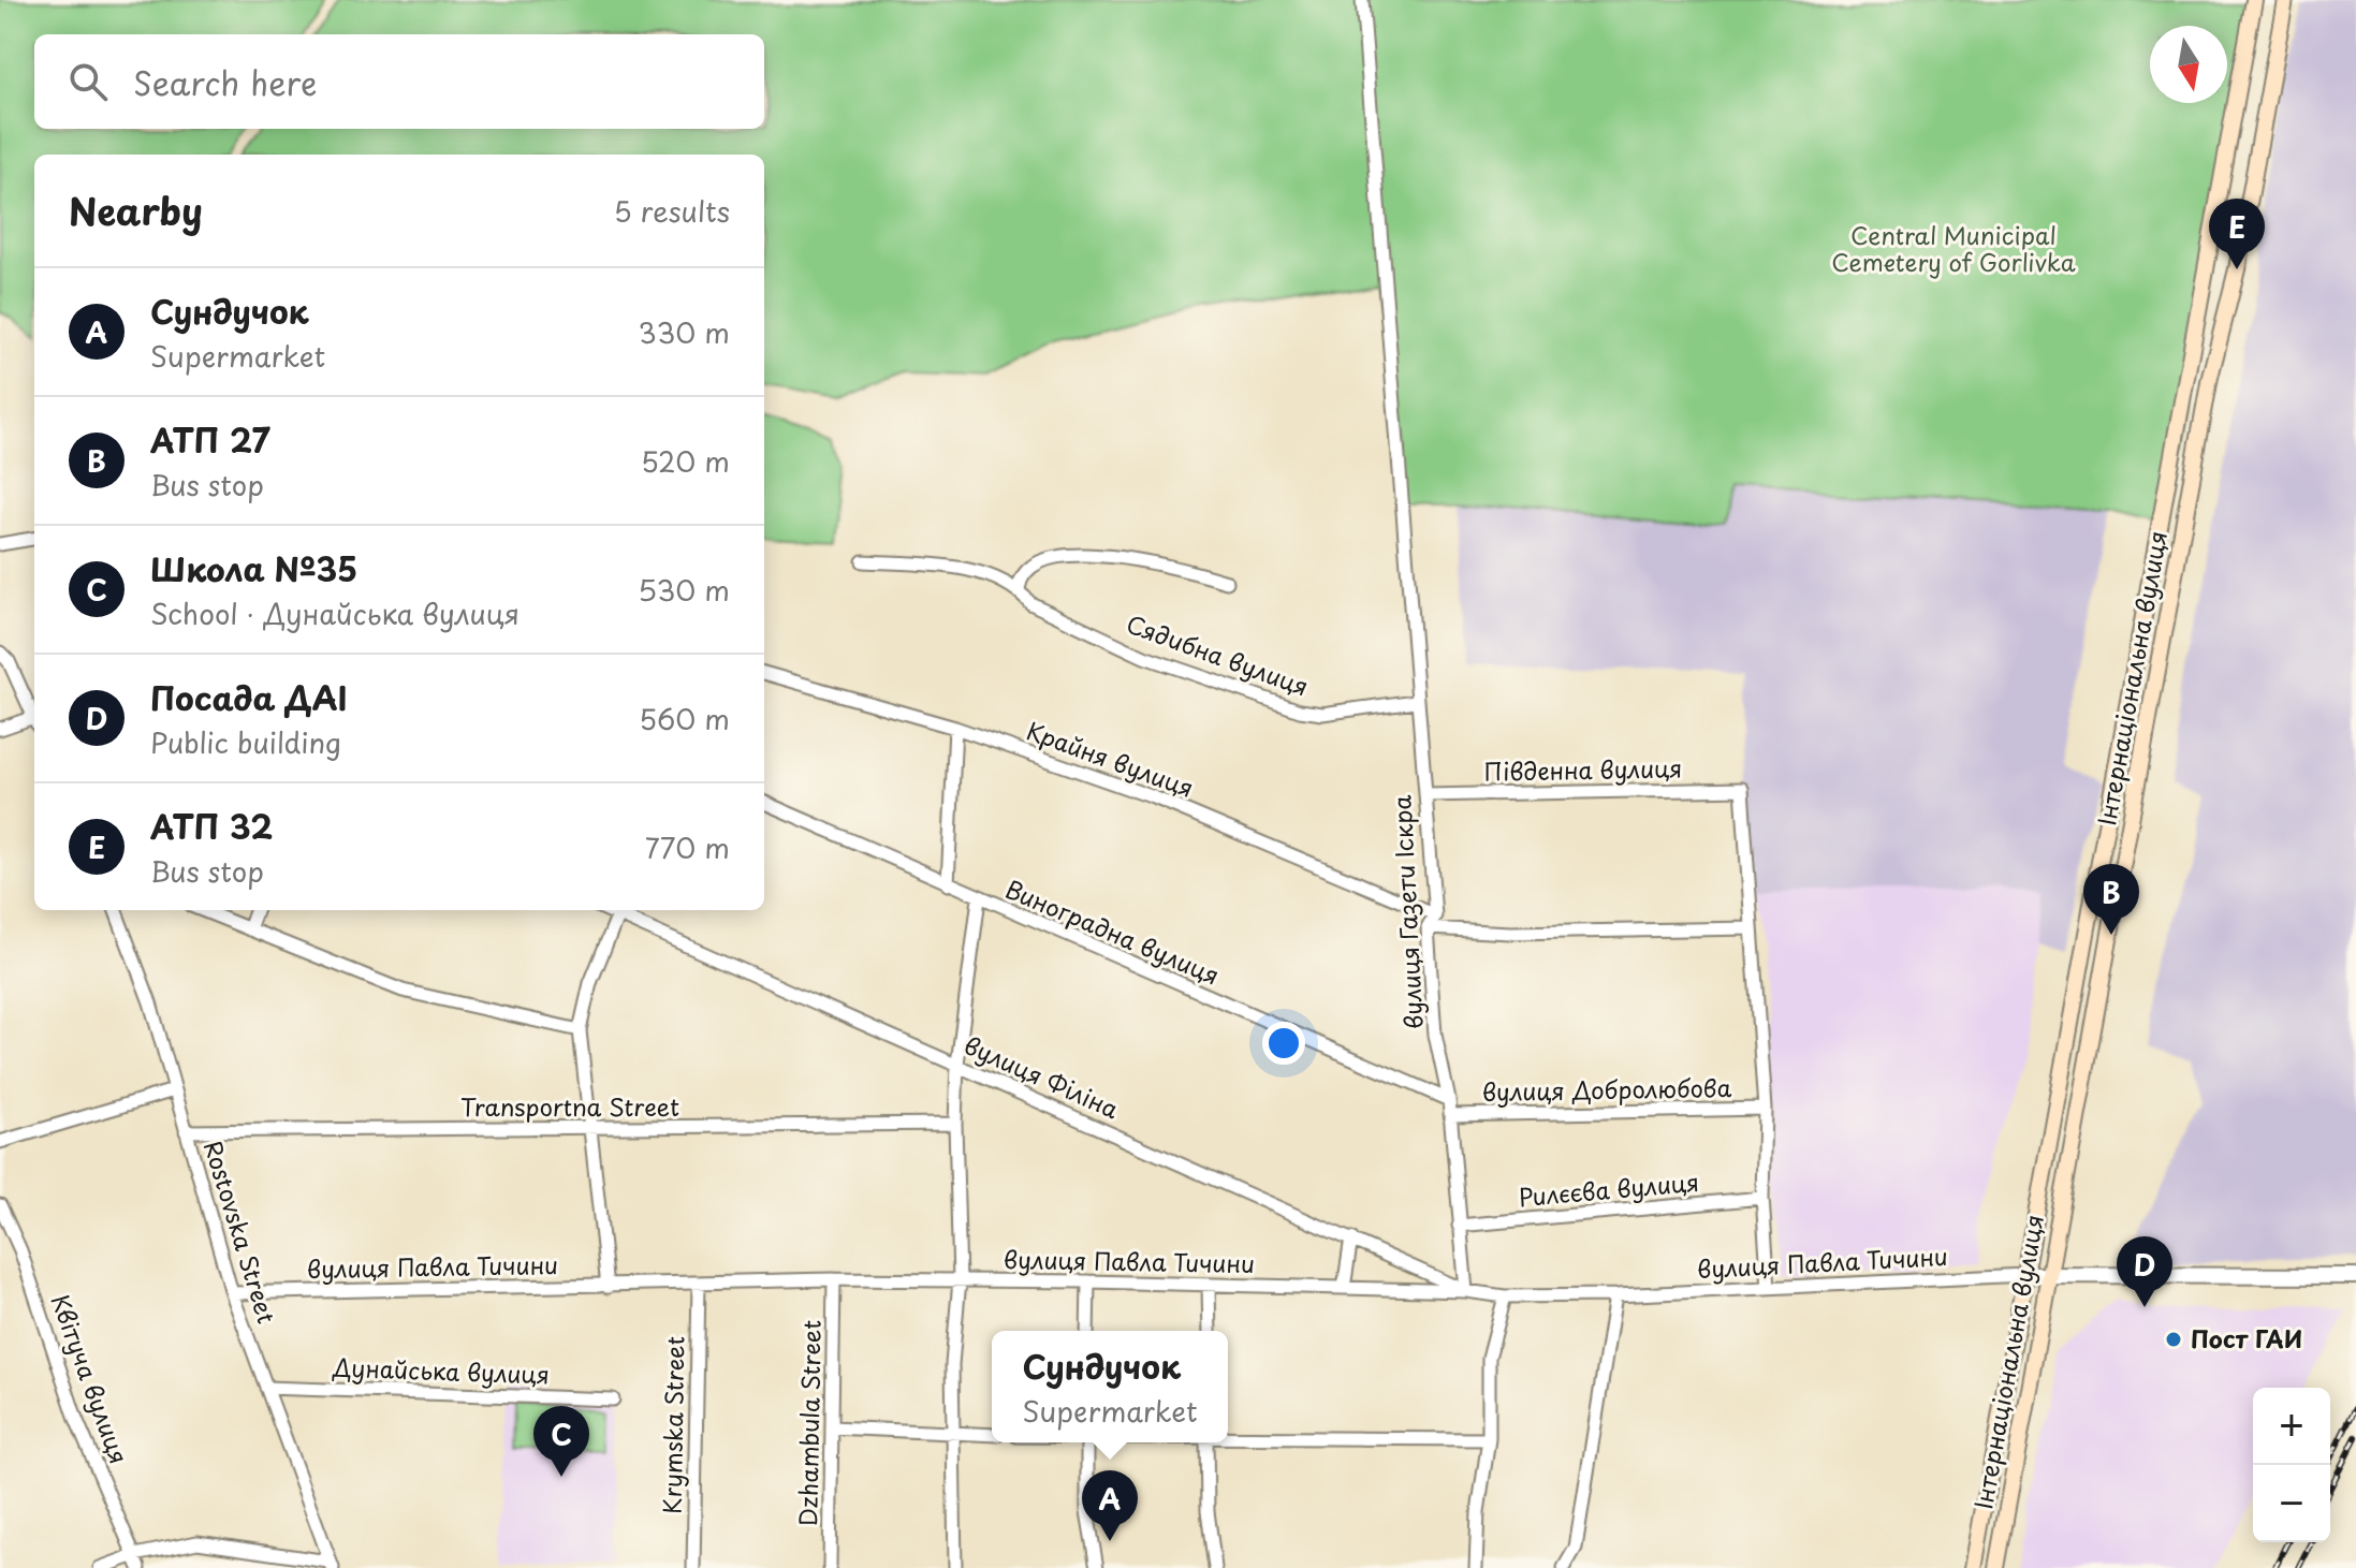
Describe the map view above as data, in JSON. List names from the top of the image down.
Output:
{
  "streets": {
    "main road": ["Інтернаціональна вулиця"],
    "street": [
      "Сядибна вулиця",
      "Крайня вулиця",
      "Південна вулиця",
      "вулиця Газети Іскра",
      "Виноградна вулиця",
      "вулиця Філіна",
      "вулиця Добролюбова",
      "Transportna Street",
      "Рилєєва вулиця",
      "Rostovska Street",
      "вулиця Павла Тичини",
      "Дунайська вулиця",
      "Квітуча вулиця",
      "Dzhambula Street",
      "Krymska Street"
    ]
  },
  "crossings": [
    ["Сядибна вулиця", "вулиця Газети Іскра"],
    ["Інтернаціональна вулиця", "вулиця Павла Тичини"],
    ["Крайня вулиця", "вулиця Газети Іскра"],
    ["Південна вулиця", "вулиця Газети Іскра"],
    ["вулиця Газети Іскра", "Виноградна вулиця"],
    ["вулиця Газети Іскра", "вулиця Філіна"],
    ["вулиця Газети Іскра", "вулиця Добролюбова"],
    ["вулиця Газети Іскра", "Рилєєва вулиця"],
    ["вулиця Газети Іскра", "вулиця Павла Тичини"],
    ["вулиця Філіна", "вулиця Павла Тичини"],
    ["Transportna Street", "Rostovska Street"],
    ["Rostovska Street", "вулиця Павла Тичини"],
    ["Rostovska Street", "Дунайська вулиця"],
    ["вулиця Павла Тичини", "Dzhambula Street"],
    ["вулиця Павла Тичини", "Krymska Street"]
  ],
  "parks": ["Central Municipal Cemetery of Gorlivka"],
  "places": ["Пост ГАИ"],
  "north": "bottom",
  "page": {
    "search": "Search here",
    "heading": ["Nearby", "5 results"],
    "pins": [
      "E",
      "B",
      "D",
      "C",
      "A"
    ],
    "list": [
      {
        "mark": "A",
        "name": "Сундучок",
        "note": "Supermarket",
        "value": "330 m"
      },
      {
        "mark": "B",
        "name": "АТП 27",
        "note": "Bus stop",
        "value": "520 m"
      },
      {
        "mark": "C",
        "name": "Школа №35",
        "note": "School · Дунайська вулиця",
        "value": "530 m"
      },
      {
        "mark": "D",
        "name": "Посада ДАІ",
        "note": "Public building",
        "value": "560 m"
      },
      {
        "mark": "E",
        "name": "АТП 32",
        "note": "Bus stop",
        "value": "770 m"
      }
    ],
    "popup": ["Сундучок", "Supermarket"],
    "map_buttons": ["+", "−"]
  }
}
